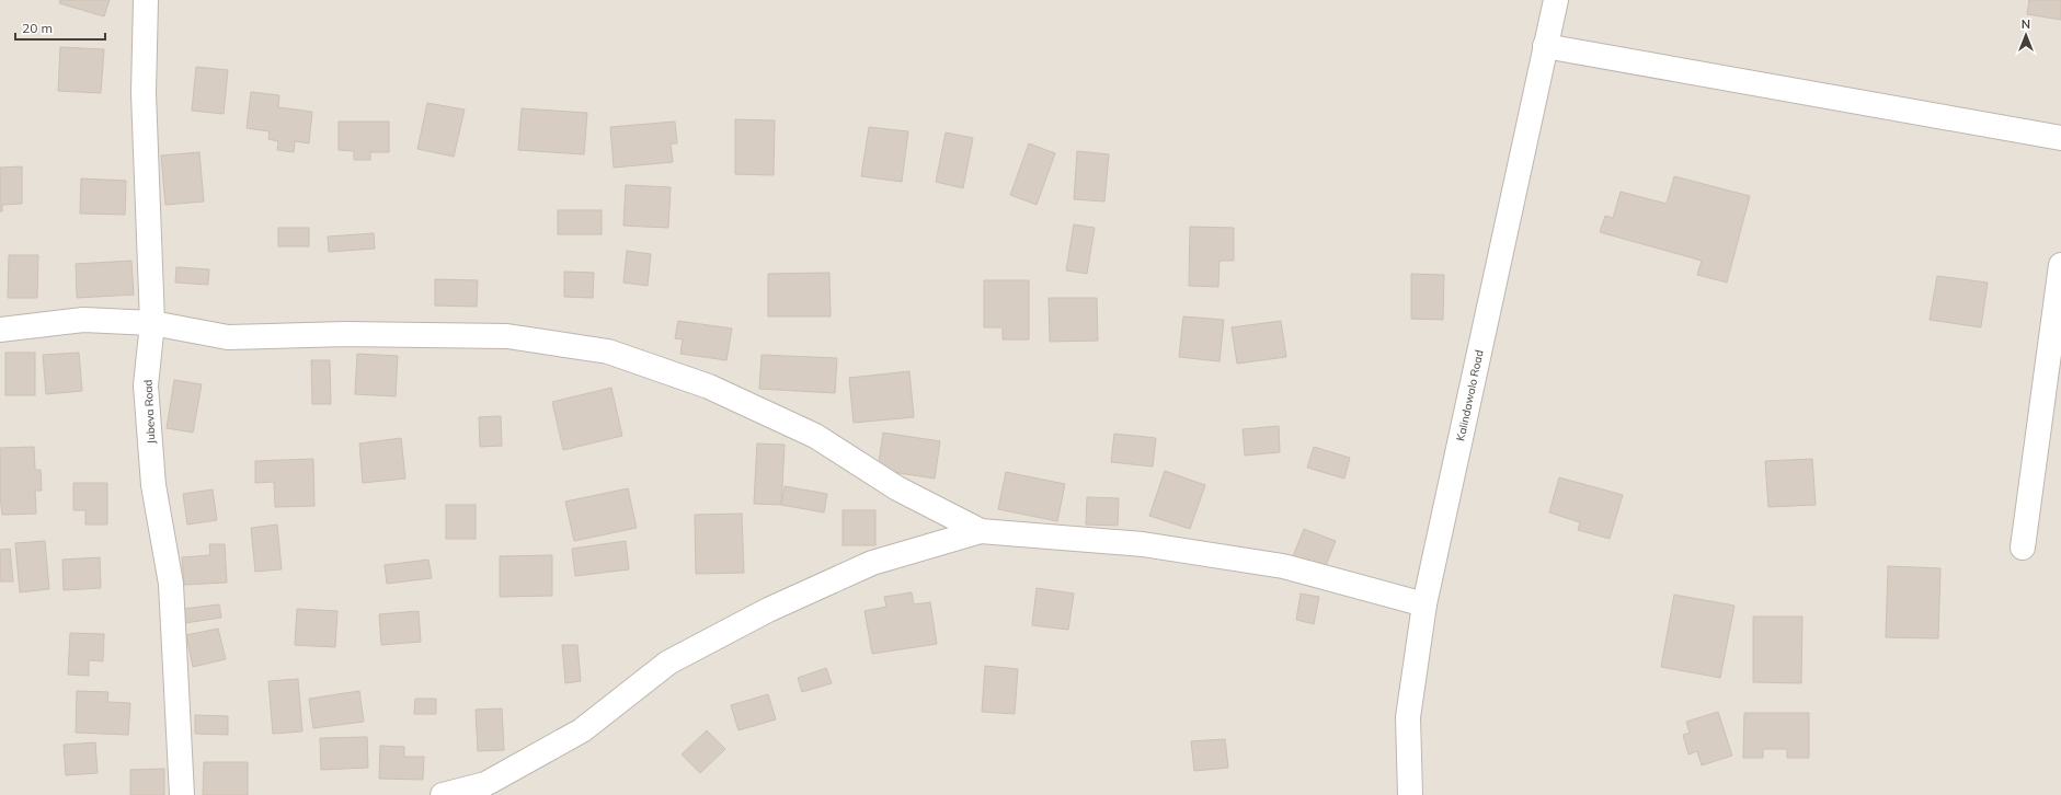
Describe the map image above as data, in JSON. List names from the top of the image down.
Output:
{
  "streets": {
    "street": ["Kalindawalo Road", "Jubeva Road"]
  },
  "scale_bar": "20 m",
  "north": "top"
}
